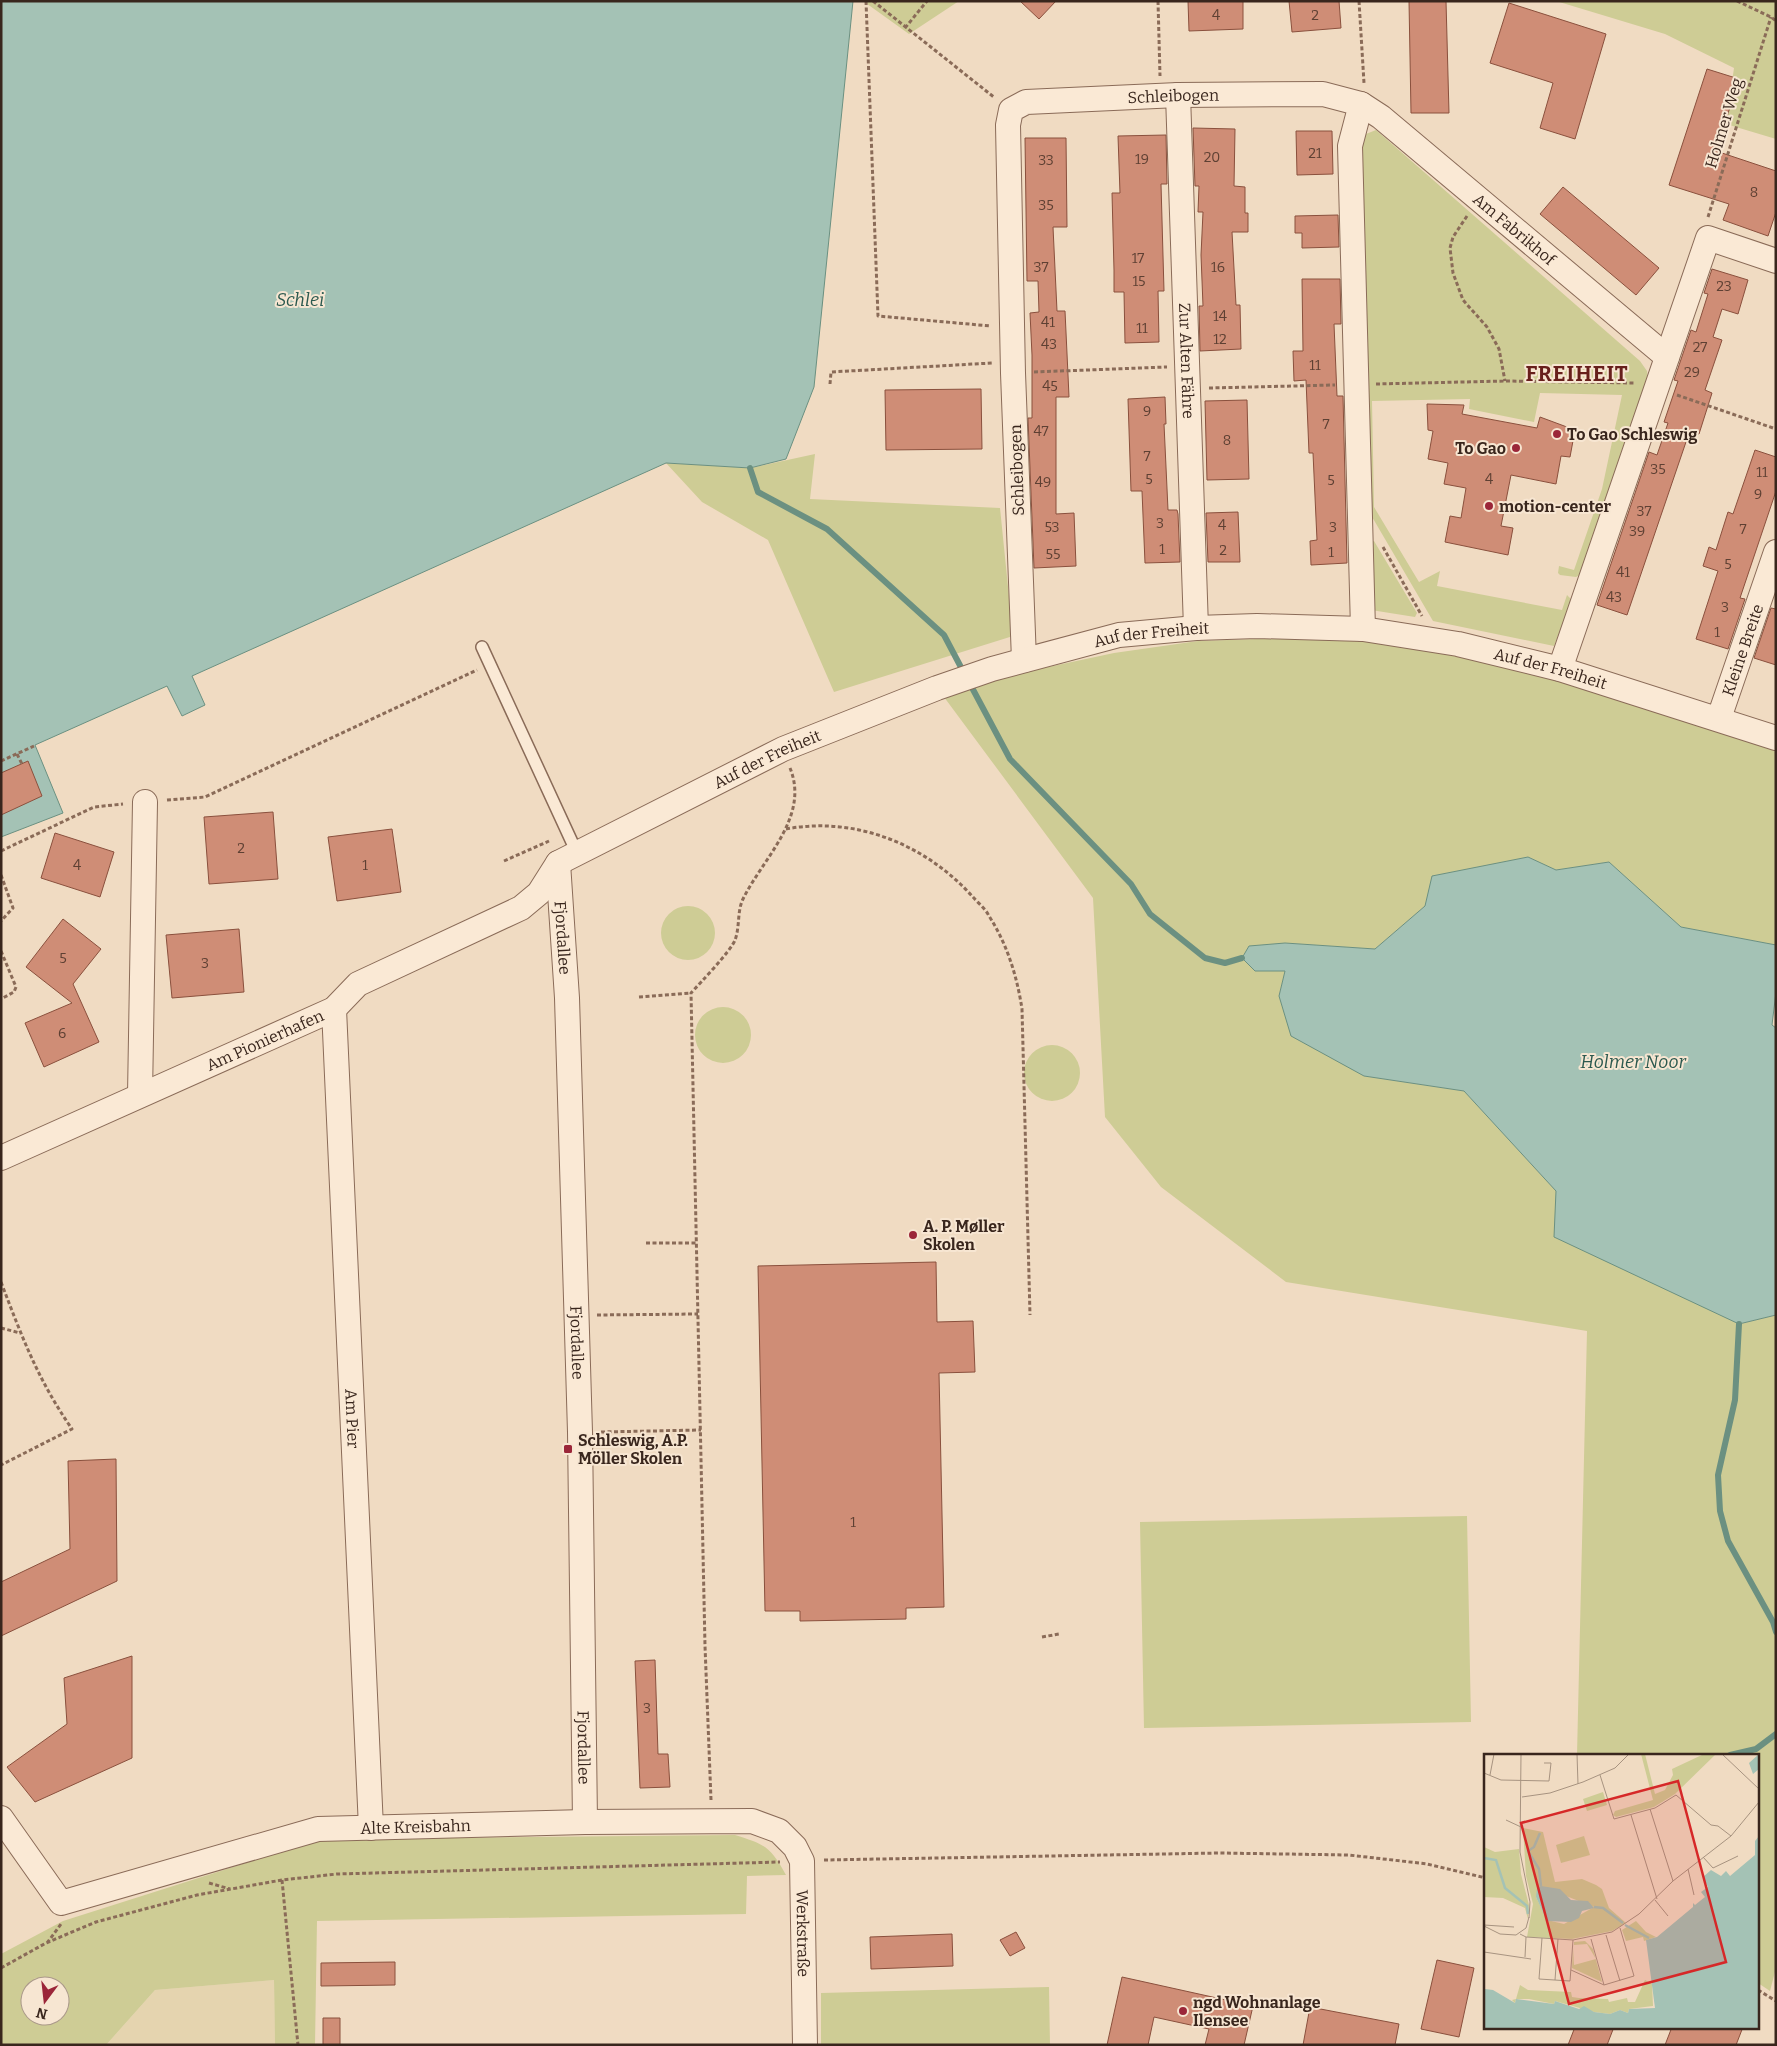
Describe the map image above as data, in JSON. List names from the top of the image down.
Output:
{
  "streets": {
    "street": [
      "Schleibogen",
      "Am Fabrikhof",
      "Zur Alten Fähre",
      "Auf der Freiheit",
      "Kleine Breite",
      "Fjordallee",
      "Am Pionierhafen",
      "Am Pier",
      "Alte Kreisbahn",
      "Werkstraße"
    ],
    "path": ["Holmer Weg"]
  },
  "crossings": [
    ["Schleibogen", "Am Fabrikhof"],
    ["Schleibogen", "Zur Alten Fähre"],
    ["Schleibogen", "Auf der Freiheit"],
    ["Zur Alten Fähre", "Auf der Freiheit"],
    ["Auf der Freiheit", "Kleine Breite"],
    ["Auf der Freiheit", "Fjordallee"],
    ["Auf der Freiheit", "Am Pionierhafen"],
    ["Fjordallee", "Am Pionierhafen"],
    ["Fjordallee", "Alte Kreisbahn"],
    ["Am Pionierhafen", "Am Pier"],
    ["Am Pier", "Alte Kreisbahn"],
    ["Alte Kreisbahn", "Werkstraße"]
  ],
  "districts": ["FREIHEIT"],
  "water": ["Schlei", "Holmer Noor"],
  "places": {
    "other": [
      "To Gao Schleswig",
      "To Gao",
      "motion-center",
      "A. P. Møller Skolen",
      "ngd Wohnanlage Ilensee"
    ],
    "transit": ["Schleswig, A.P. Möller Skolen"]
  },
  "house_numbers": [
    "4",
    "2",
    "21",
    "20",
    "19",
    "33",
    "8",
    "35",
    "17",
    "37",
    "16",
    "15",
    "23",
    "14",
    "41",
    "11",
    "12",
    "43",
    "27",
    "11",
    "29",
    "45",
    "9",
    "7",
    "47",
    "8",
    "7",
    "35",
    "11",
    "5",
    "4",
    "5",
    "49",
    "9",
    "37",
    "3",
    "4",
    "53",
    "3",
    "7",
    "39",
    "1",
    "2",
    "1",
    "55",
    "5",
    "41",
    "43",
    "3",
    "1",
    "2",
    "4",
    "1",
    "5",
    "3",
    "6",
    "1",
    "3"
  ],
  "north": "bottom"
}
